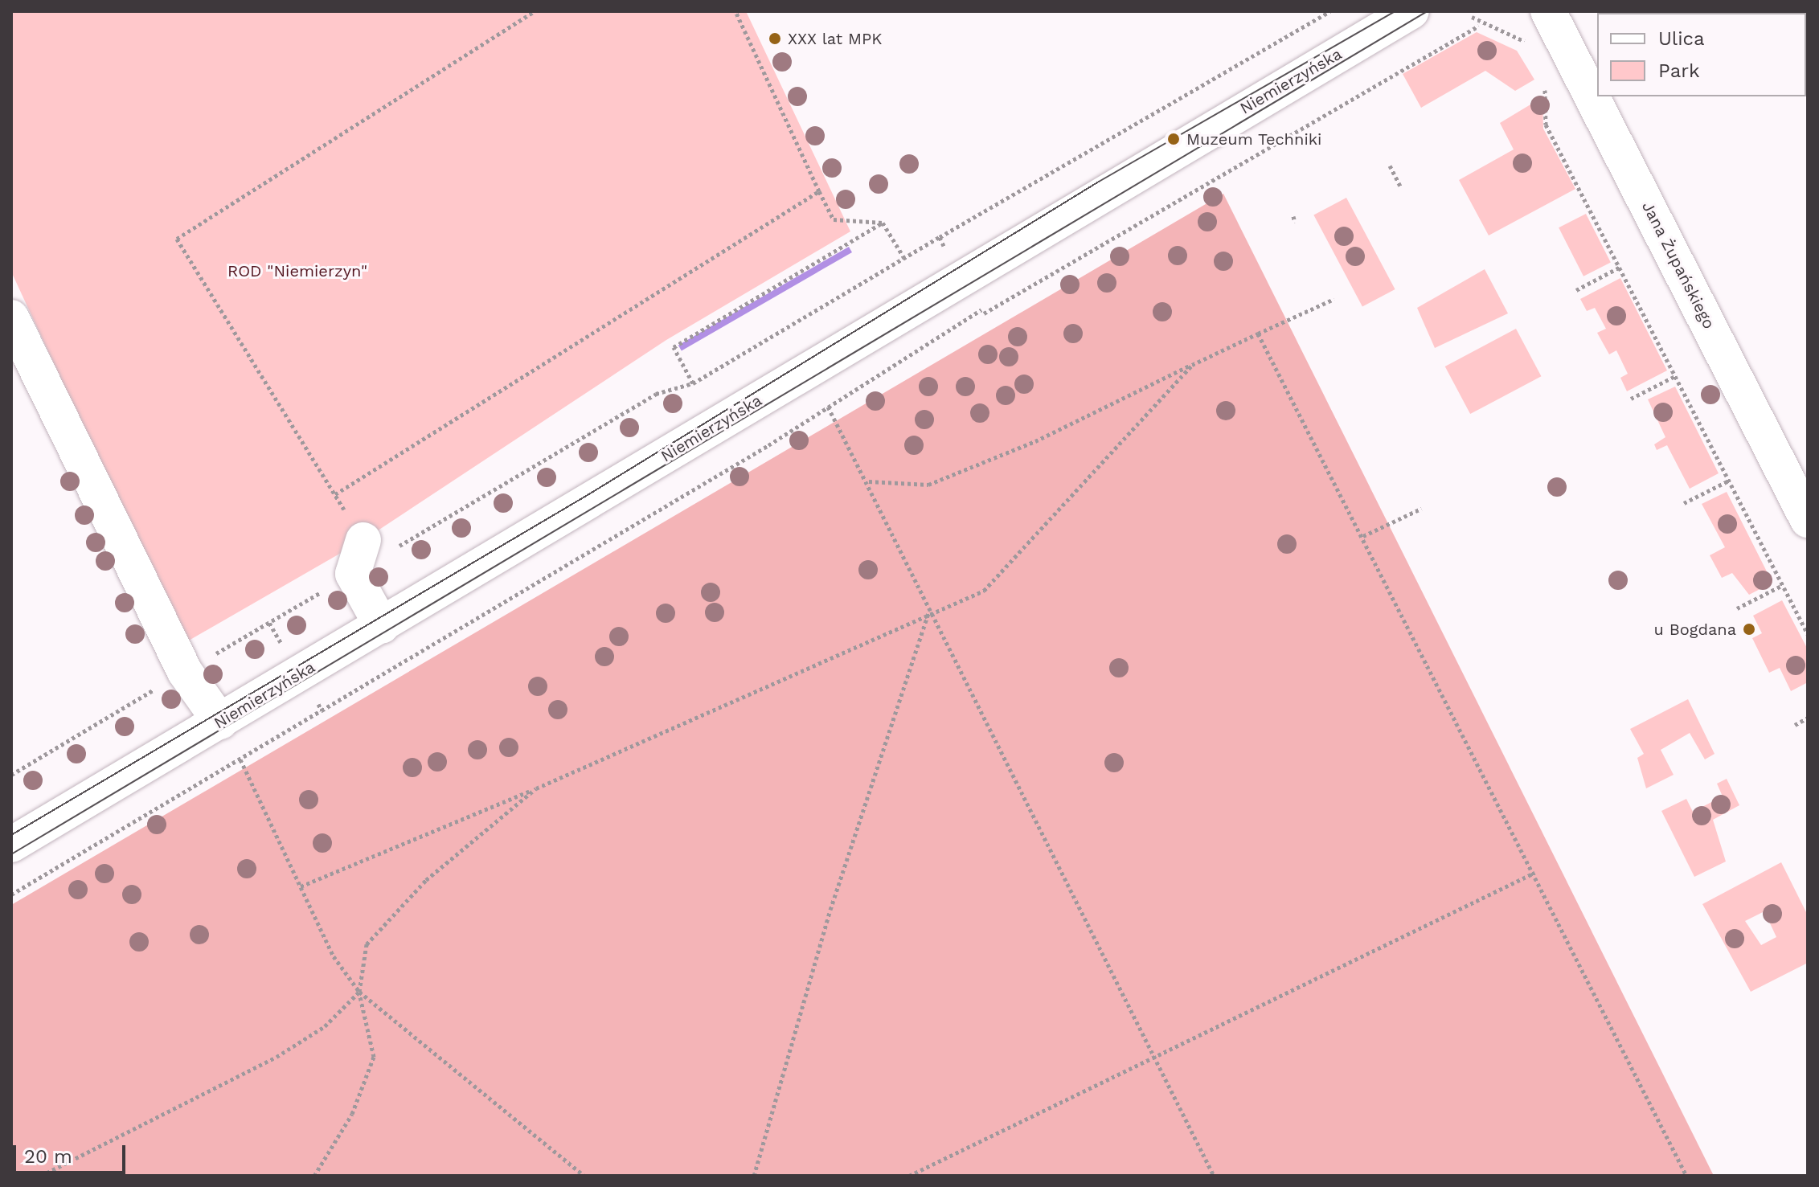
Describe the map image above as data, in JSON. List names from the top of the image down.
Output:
{
  "streets": {
    "street": ["Niemierzyńska", "Jana Żupańskiego"]
  },
  "parks": ["ROD \"Niemierzyn\""],
  "places": ["XXX lat MPK", "Muzeum Techniki", "u Bogdana"],
  "legend": ["Ulica", "Park"],
  "scale_bar": "20 m"
}
